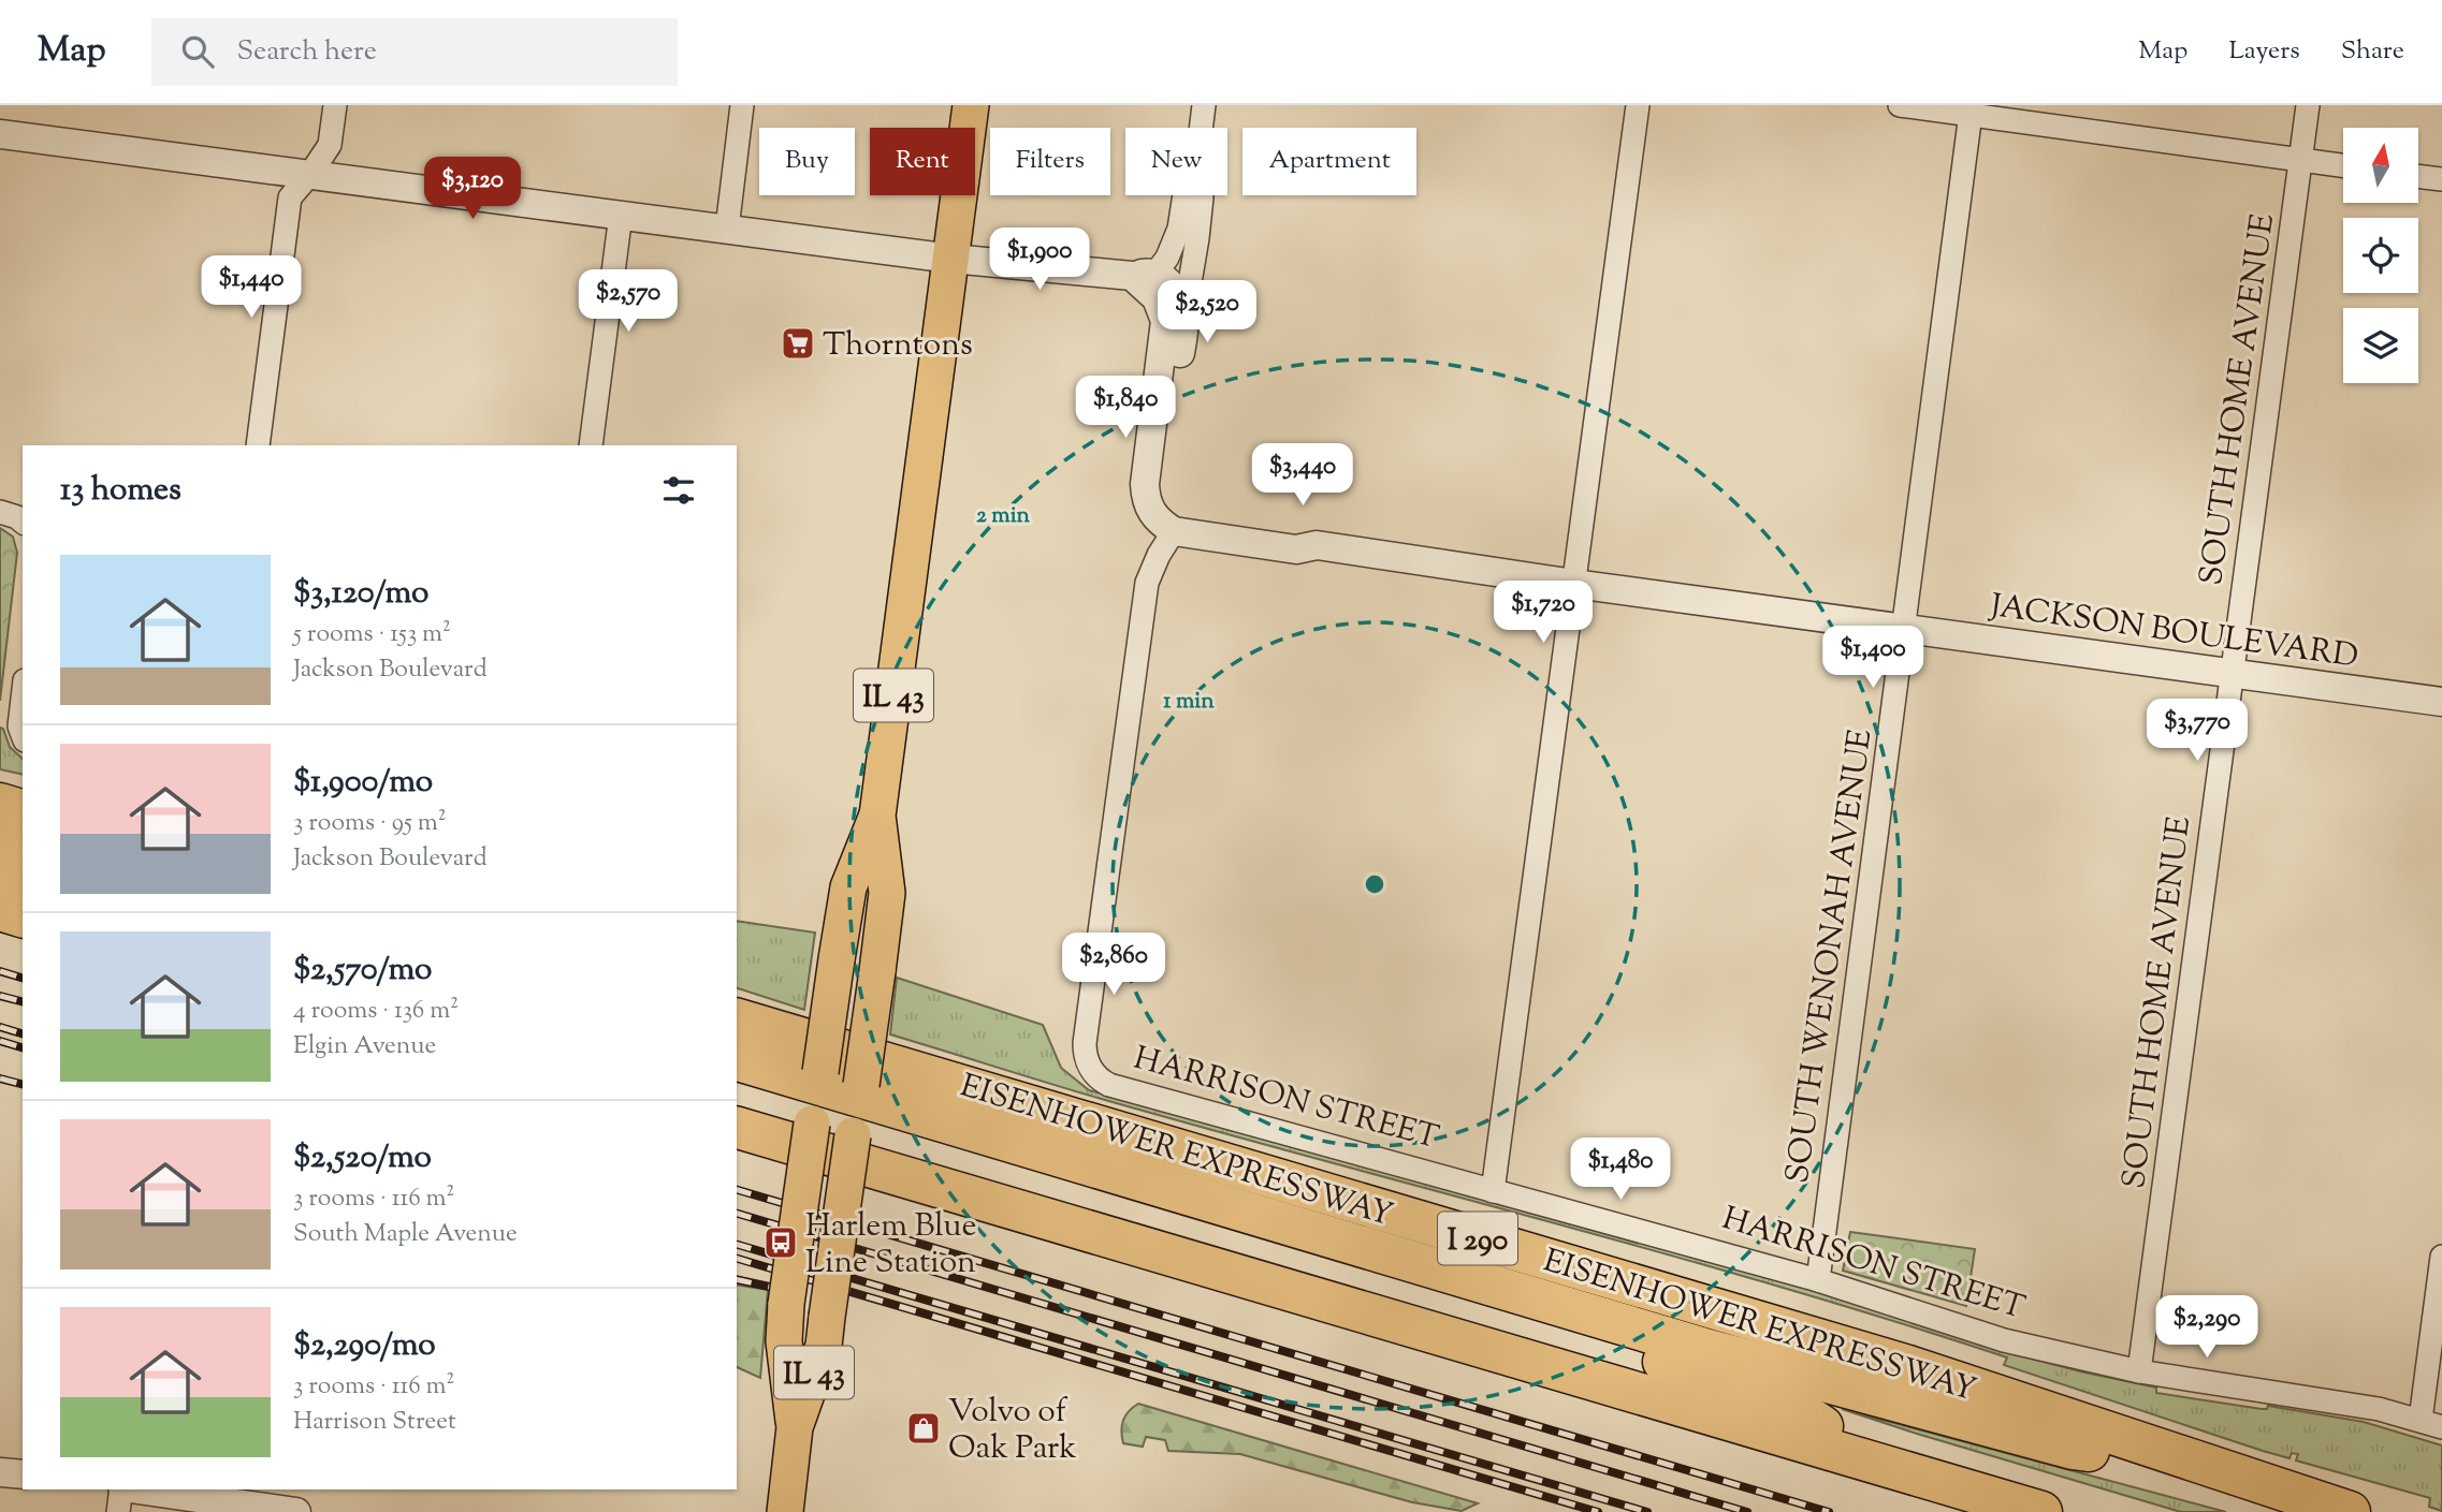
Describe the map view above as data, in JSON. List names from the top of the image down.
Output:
{
  "streets": {
    "highway": ["EISENHOWER EXPRESSWAY", "I 290"],
    "main road": ["IL 43"],
    "street": [
      "SOUTH HOME AVENUE",
      "JACKSON BOULEVARD",
      "SOUTH WENONAH AVENUE",
      "HARRISON STREET"
    ]
  },
  "crossings": [
    ["SOUTH HOME AVENUE", "JACKSON BOULEVARD"],
    ["SOUTH HOME AVENUE", "HARRISON STREET"],
    ["JACKSON BOULEVARD", "SOUTH WENONAH AVENUE"],
    ["JACKSON BOULEVARD", "HARRISON STREET"],
    ["SOUTH WENONAH AVENUE", "HARRISON STREET"]
  ],
  "places": {
    "supermarket": ["Thorntons"],
    "bus stop": ["Harlem Blue Line Station"],
    "shop": ["Volvo of Oak Park"]
  },
  "north": "top",
  "page": {
    "header": "Map",
    "search": "Search here",
    "nav": ["Map", "Layers", "Share"],
    "chip": [
      "Buy",
      "Rent",
      "Filters",
      "New",
      "Apartment"
    ],
    "price": [
      "$3,120",
      "$1,900",
      "$1,440",
      "$2,570",
      "$2,520",
      "$1,840",
      "$3,440",
      "$1,720",
      "$1,400",
      "$3,770",
      "$2,860",
      "$1,480",
      "$2,290"
    ],
    "heading": "13 homes",
    "list": [
      {
        "name": "$3,120/mo",
        "note": "5 rooms · 153 m² · Jackson Boulevard"
      },
      {
        "name": "$1,900/mo",
        "note": "3 rooms · 95 m² · Jackson Boulevard"
      },
      {
        "name": "$2,570/mo",
        "note": "4 rooms · 136 m² · Elgin Avenue"
      },
      {
        "name": "$2,520/mo",
        "note": "3 rooms · 116 m² · South Maple Avenue"
      },
      {
        "name": "$2,290/mo",
        "note": "3 rooms · 116 m² · Harrison Street"
      }
    ]
  },
  "rings": ["2 min", "1 min"]
}
